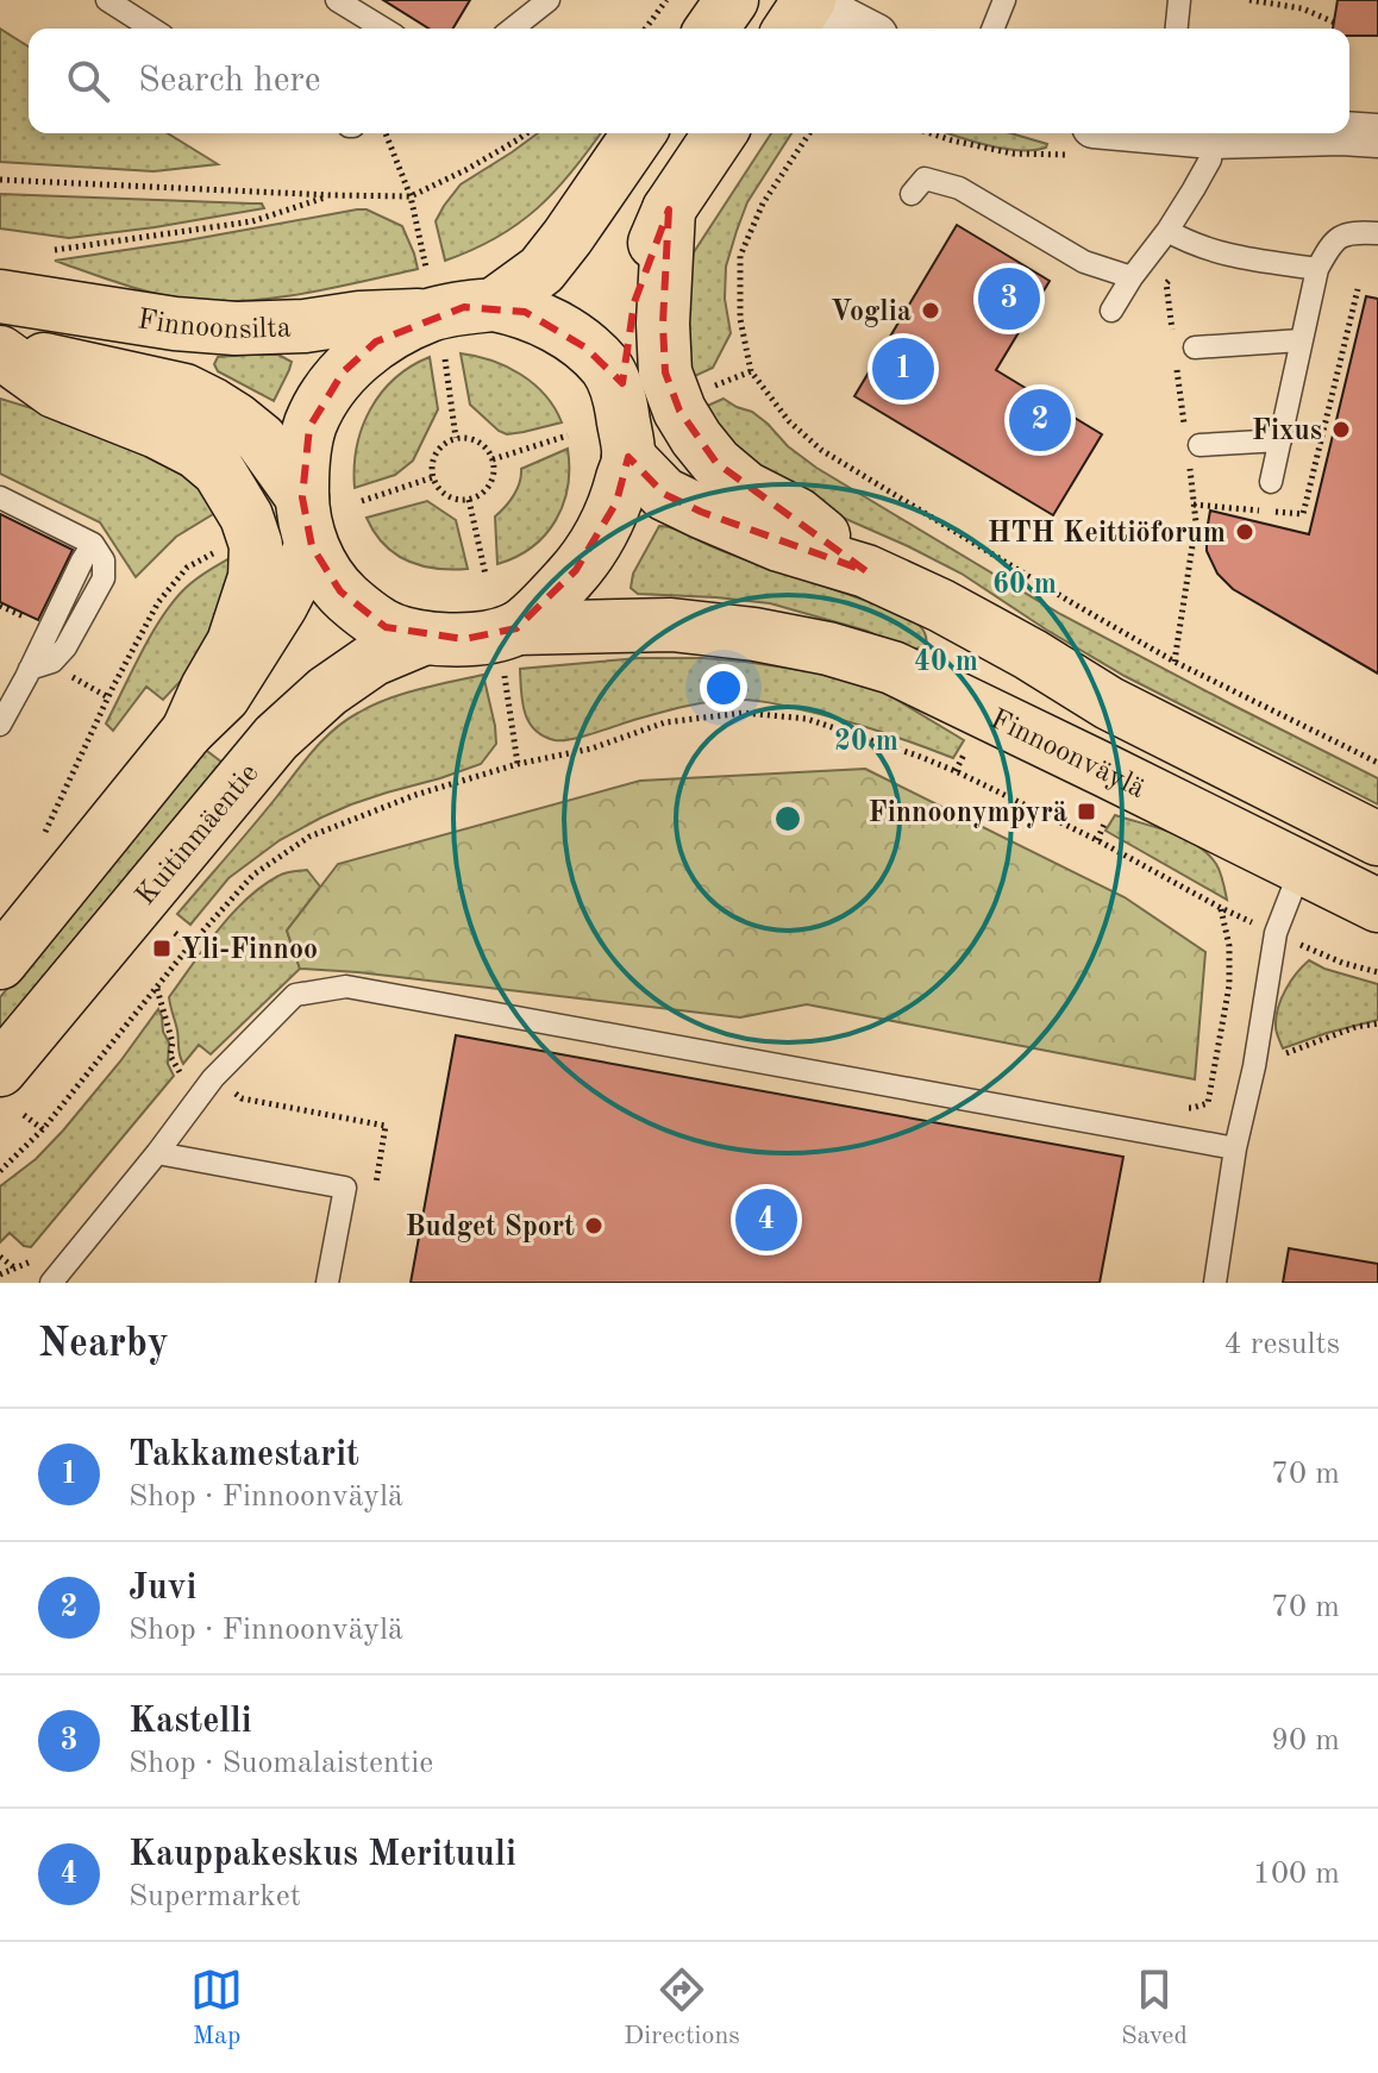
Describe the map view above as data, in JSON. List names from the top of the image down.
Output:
{
  "streets": {
    "main road": ["Finnoonsilta", "Finnoonväylä", "Kuitinmäentie"]
  },
  "crossings": [
    ["Finnoonväylä", "Kuitinmäentie"]
  ],
  "places": {
    "other": [
      "Voglia",
      "Fixus",
      "HTH Keittiöforum",
      "Budget Sport"
    ],
    "transit": ["Finnoonympyrä", "Yli-Finnoo"]
  },
  "page": {
    "search": "Search here",
    "pins": [
      "3",
      "1",
      "2",
      "4"
    ],
    "heading": ["Nearby", "4 results"],
    "list": [
      {
        "mark": "1",
        "name": "Takkamestarit",
        "note": "Shop · Finnoonväylä",
        "value": "70 m"
      },
      {
        "mark": "2",
        "name": "Juvi",
        "note": "Shop · Finnoonväylä",
        "value": "70 m"
      },
      {
        "mark": "3",
        "name": "Kastelli",
        "note": "Shop · Suomalaistentie",
        "value": "90 m"
      },
      {
        "mark": "4",
        "name": "Kauppakeskus Merituuli",
        "note": "Supermarket",
        "value": "100 m"
      }
    ],
    "nav": ["Map", "Directions", "Saved"]
  },
  "rings": ["60 m", "40 m", "20 m"]
}
